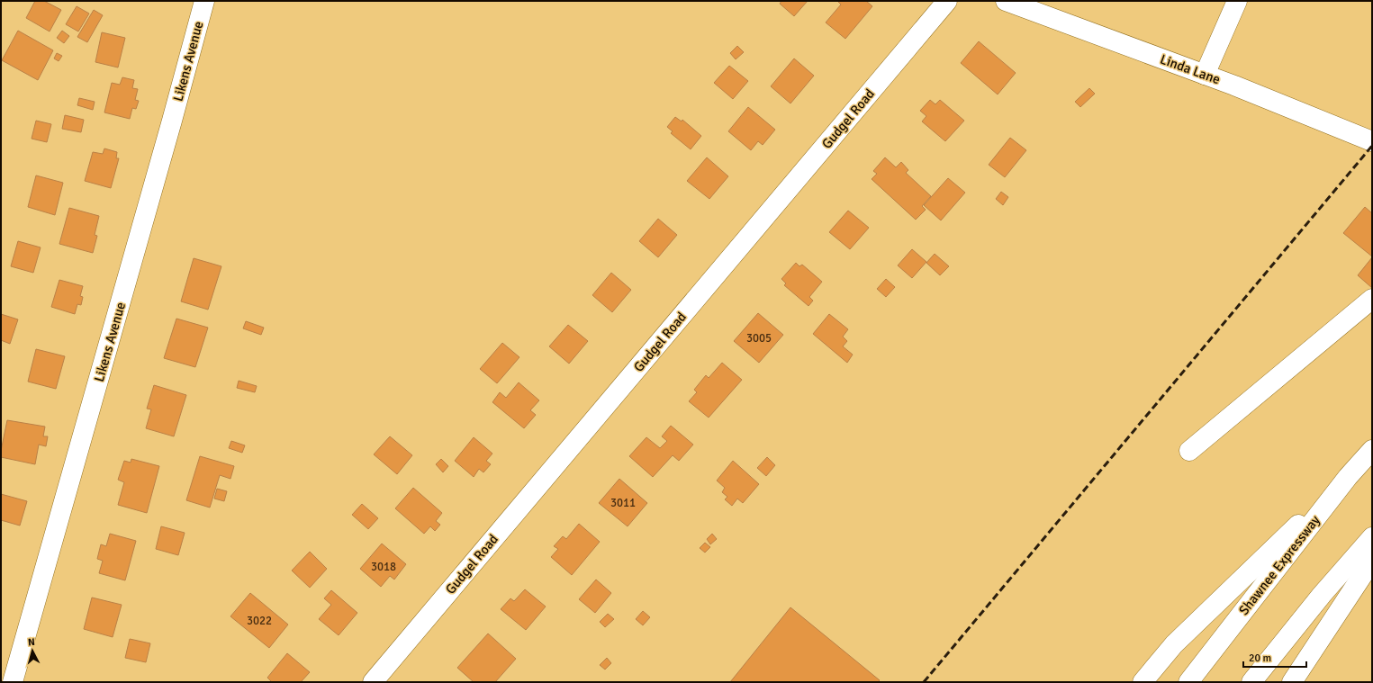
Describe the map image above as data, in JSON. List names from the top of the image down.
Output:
{
  "streets": {
    "main road": [
      "Likens Avenue",
      "Linda Lane",
      "Gudgel Road",
      "Shawnee Expressway"
    ]
  },
  "house_numbers": [
    "3005",
    "3011",
    "3018",
    "3022"
  ],
  "scale_bar": "20 m",
  "north": "top"
}
